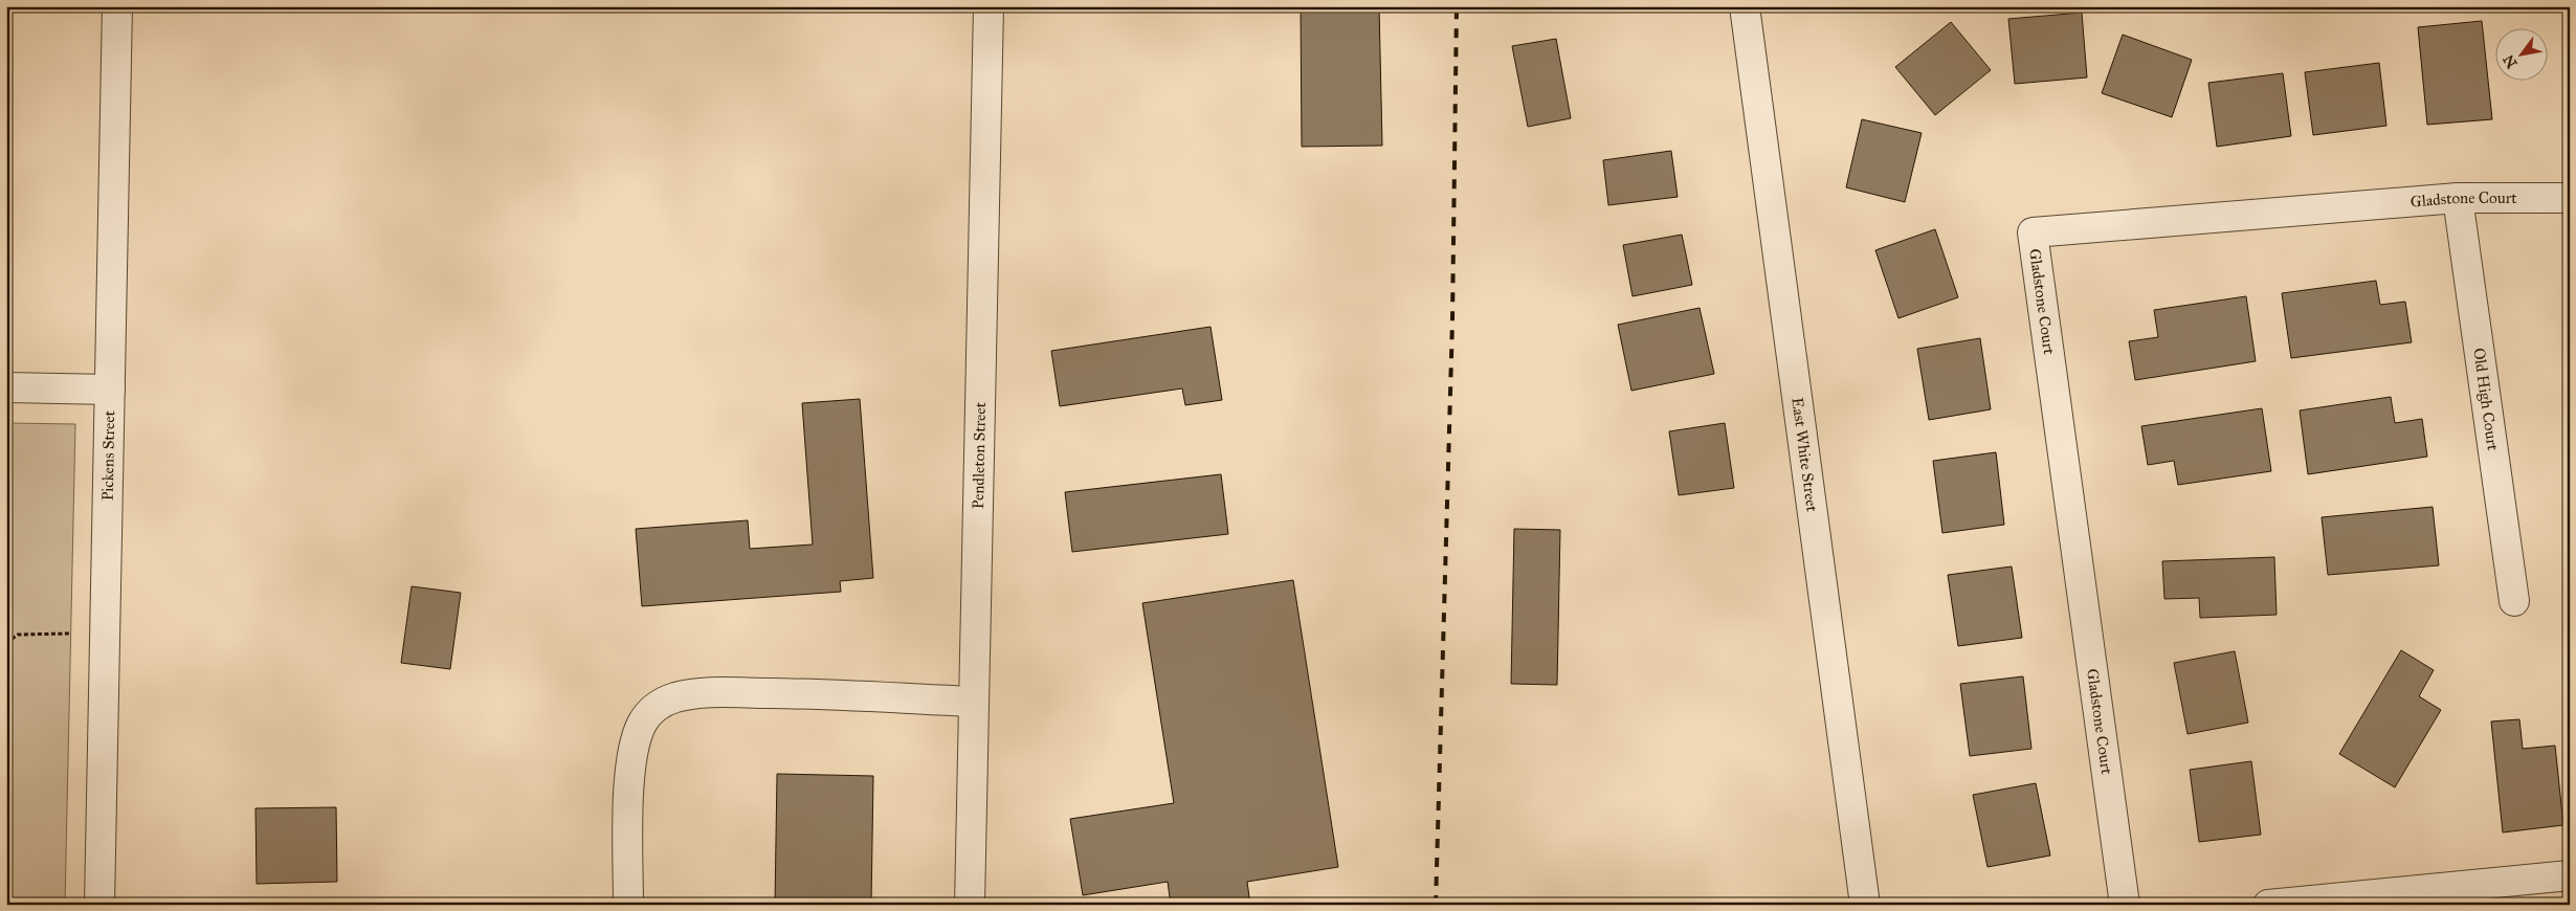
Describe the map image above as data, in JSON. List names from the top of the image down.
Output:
{
  "streets": {
    "street": [
      "Gladstone Court",
      "Old High Court",
      "Pickens Street",
      "Pendleton Street",
      "East White Street"
    ]
  },
  "crossings": [
    ["Gladstone Court", "Old High Court"]
  ],
  "north": "bottom left"
}
